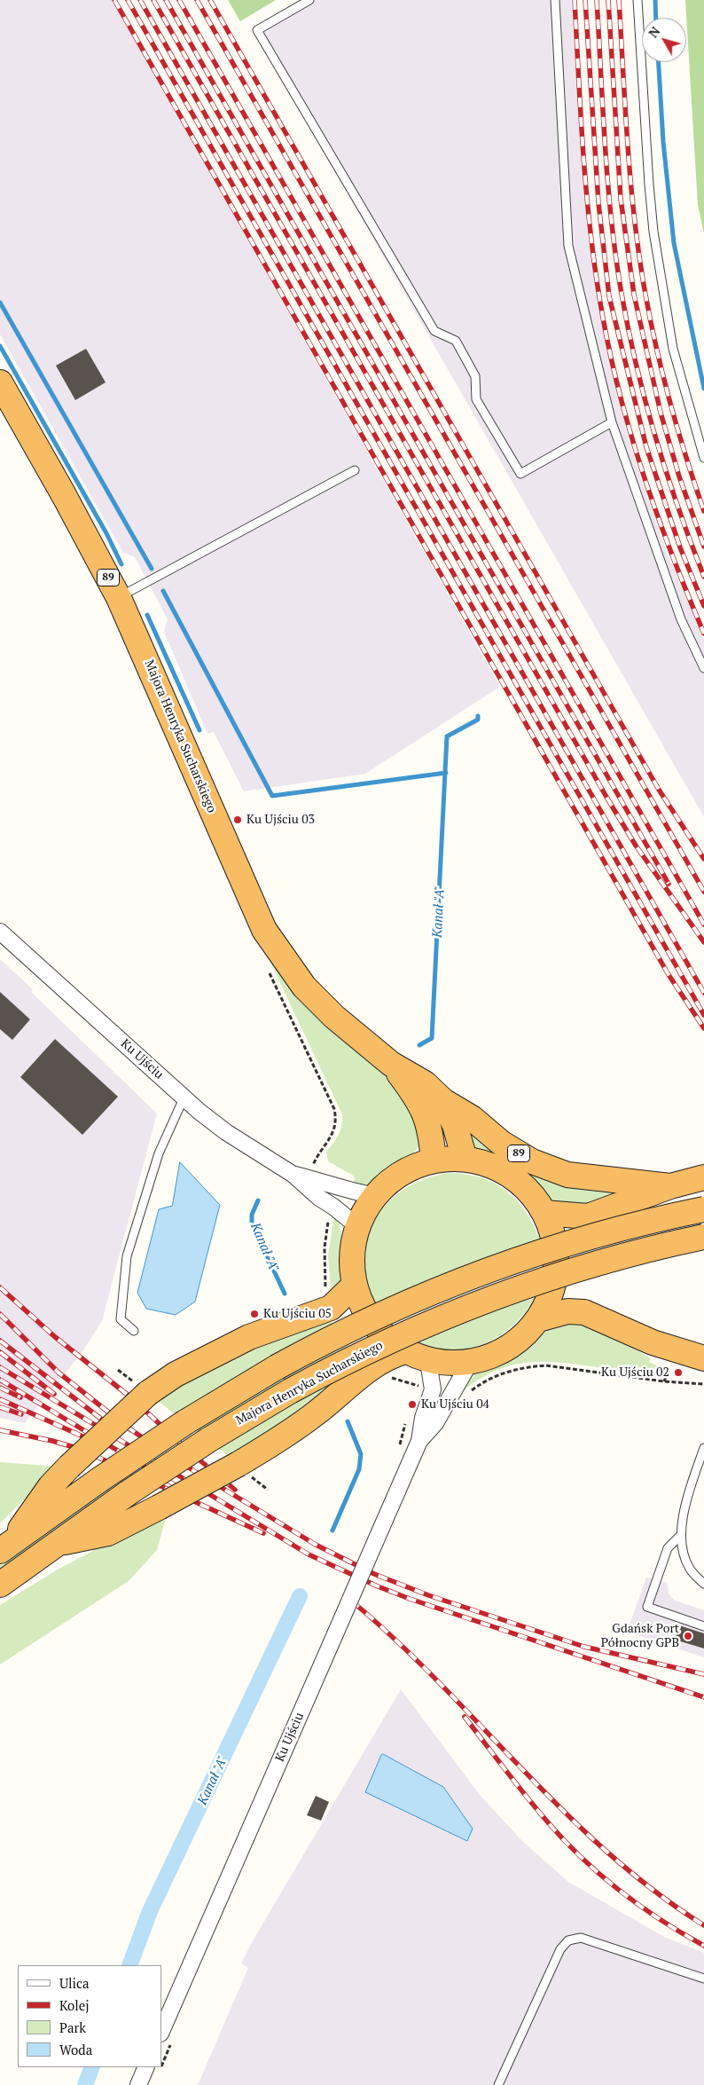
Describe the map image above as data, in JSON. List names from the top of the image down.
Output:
{
  "streets": {
    "highway": ["89", "Majora Henryka Sucharskiego"],
    "street": ["Ku Ujściu"]
  },
  "crossings": [
    ["89", "Majora Henryka Sucharskiego"]
  ],
  "water": ["Kanał \"A\""],
  "places": [
    "Ku Ujściu 03",
    "Ku Ujściu 05",
    "Ku Ujściu 02",
    "Ku Ujściu 04",
    "Gdańsk Port Północny GPB"
  ],
  "legend": [
    "Ulica",
    "Kolej",
    "Park",
    "Woda"
  ],
  "north": "top left"
}
